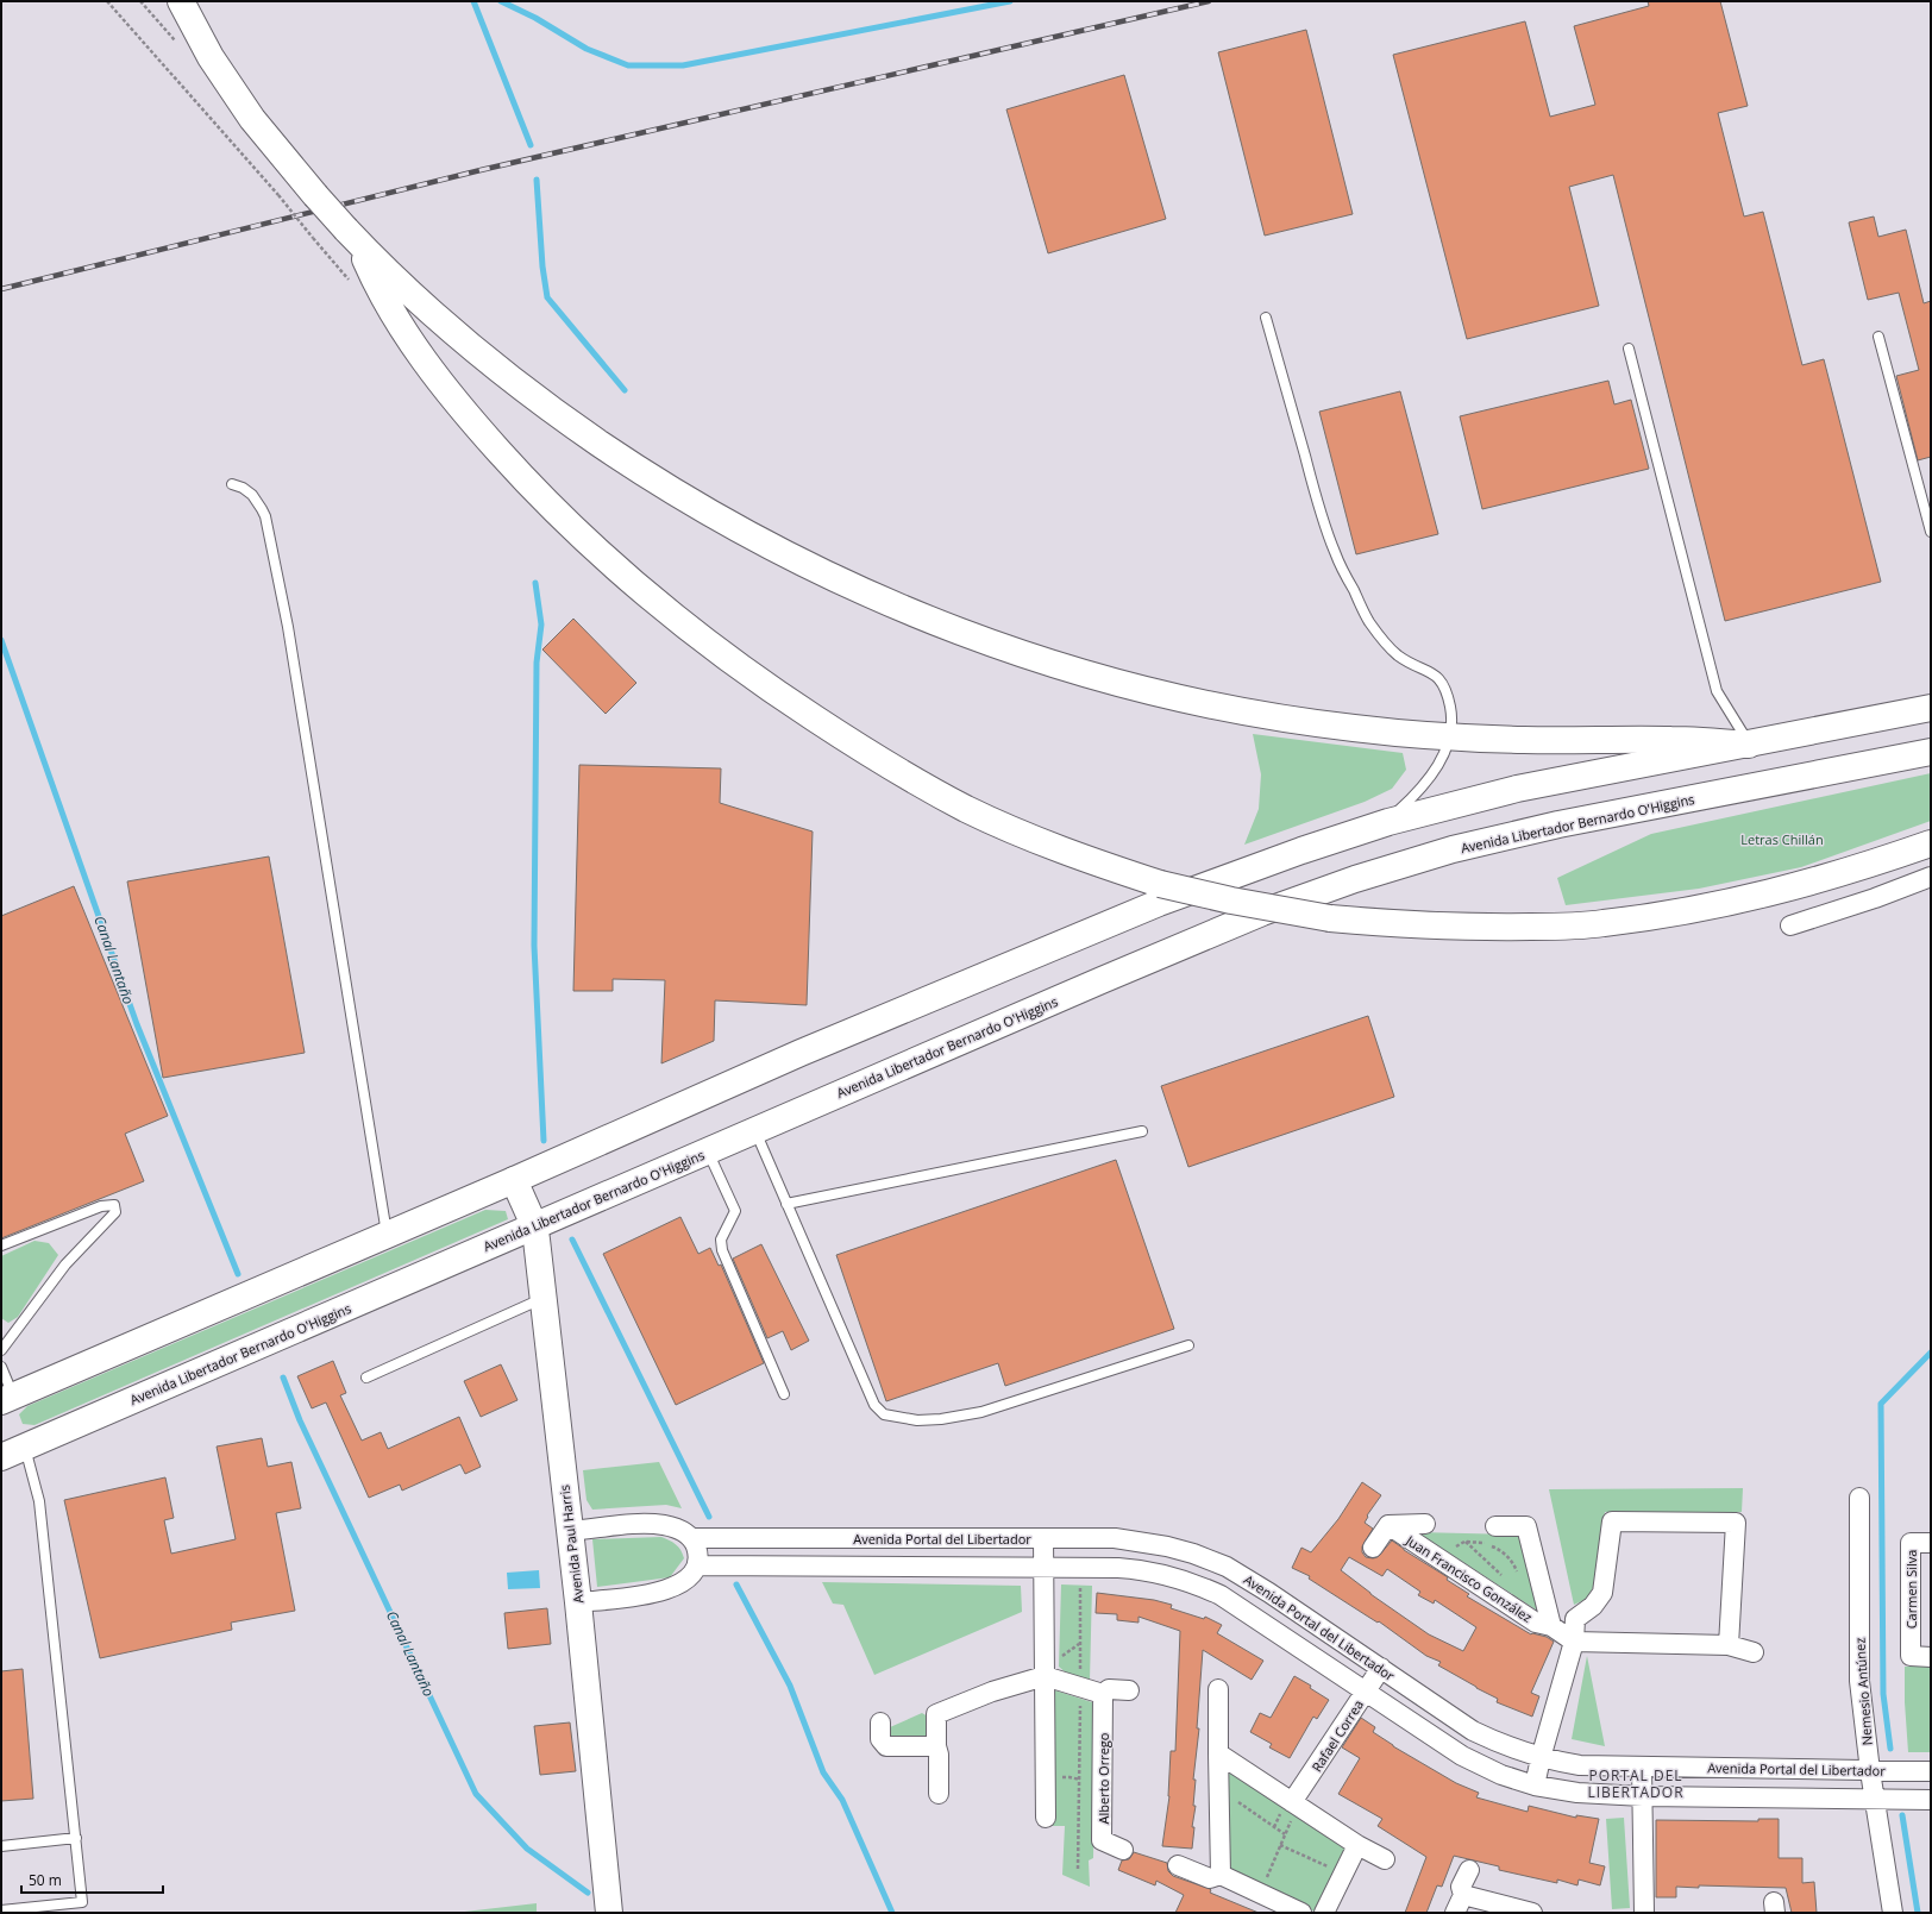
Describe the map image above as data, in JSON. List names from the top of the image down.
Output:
{
  "streets": {
    "main road": ["Avenida Libertador Bernardo O'Higgins", "Avenida Paul Harris"],
    "street": [
      "Avenida Portal del Libertador",
      "Juan Francisco González",
      "Carmen Silva",
      "Nemesio Antúnez",
      "Rafael Correa",
      "Alberto Orrego"
    ]
  },
  "crossings": [
    ["Avenida Libertador Bernardo O'Higgins", "Avenida Paul Harris"],
    ["Avenida Portal del Libertador", "Avenida Paul Harris"],
    ["Avenida Portal del Libertador", "Nemesio Antúnez"],
    ["Avenida Portal del Libertador", "Rafael Correa"]
  ],
  "districts": ["PORTAL DEL LIBERTADOR"],
  "water": ["Canal Lantaño"],
  "parks": ["Letras Chillán"],
  "scale_bar": "50 m"
}
